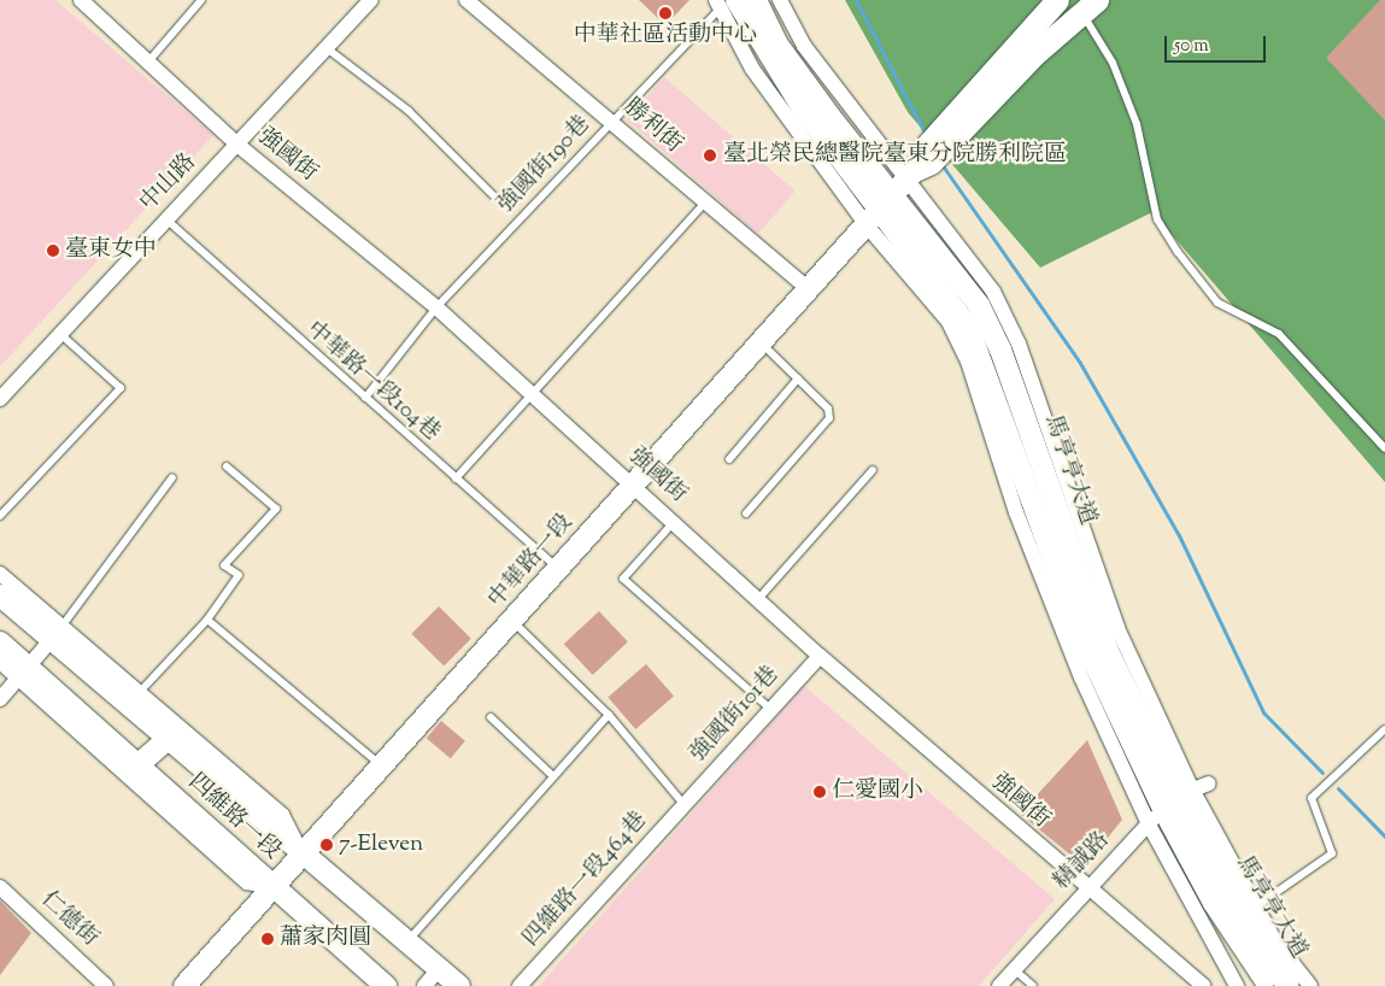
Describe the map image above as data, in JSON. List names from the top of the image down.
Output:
{
  "streets": {
    "street": [
      "勝利街",
      "強國街",
      "中山路",
      "馬亨亨大道",
      "中華路一段",
      "強國街101巷",
      "四維路一段",
      "精誠路",
      "四維路一段464巷",
      "仁德街"
    ],
    "lane": ["強國街190巷", "中華路一段104巷"]
  },
  "crossings": [
    ["勝利街", "強國街190巷"],
    ["勝利街", "中華路一段"],
    ["強國街", "強國街190巷"],
    ["強國街", "中山路"],
    ["強國街", "中華路一段"],
    ["強國街", "強國街101巷"],
    ["強國街", "精誠路"],
    ["強國街190巷", "中華路一段104巷"],
    ["強國街190巷", "馬亨亨大道"],
    ["中山路", "中華路一段104巷"],
    ["中華路一段104巷", "中華路一段"],
    ["馬亨亨大道", "中華路一段"],
    ["馬亨亨大道", "精誠路"],
    ["中華路一段", "四維路一段"],
    ["強國街101巷", "四維路一段464巷"]
  ],
  "places": [
    "中華社區活動中心",
    "臺北榮民總醫院臺東分院勝利院區",
    "臺東女中",
    "仁愛國小",
    "7-Eleven",
    "蕭家肉圓"
  ],
  "scale_bar": "50 m"
}
